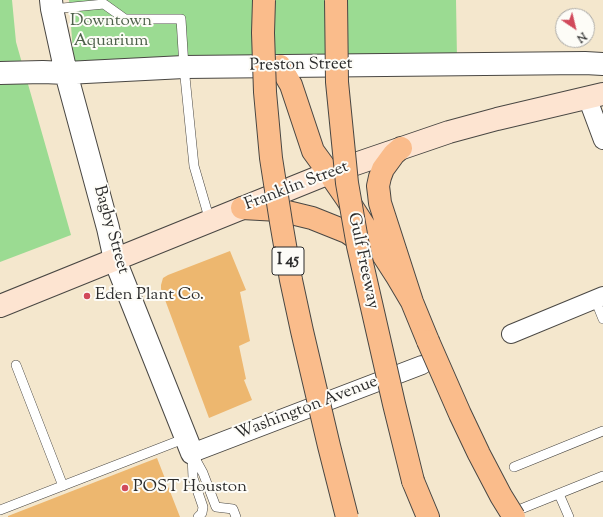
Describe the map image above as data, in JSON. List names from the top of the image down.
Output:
{
  "streets": {
    "highway": ["I 45", "Gulf Freeway"],
    "main road": ["Franklin Street"],
    "street": ["Preston Street", "Bagby Street", "Washington Avenue"]
  },
  "crossings": [
    ["Preston Street", "Bagby Street"],
    ["Franklin Street", "Bagby Street"],
    ["Bagby Street", "Washington Avenue"]
  ],
  "parks": ["Downtown Aquarium"],
  "places": ["Eden Plant Co.", "POST Houston"],
  "north": "bottom right"
}
